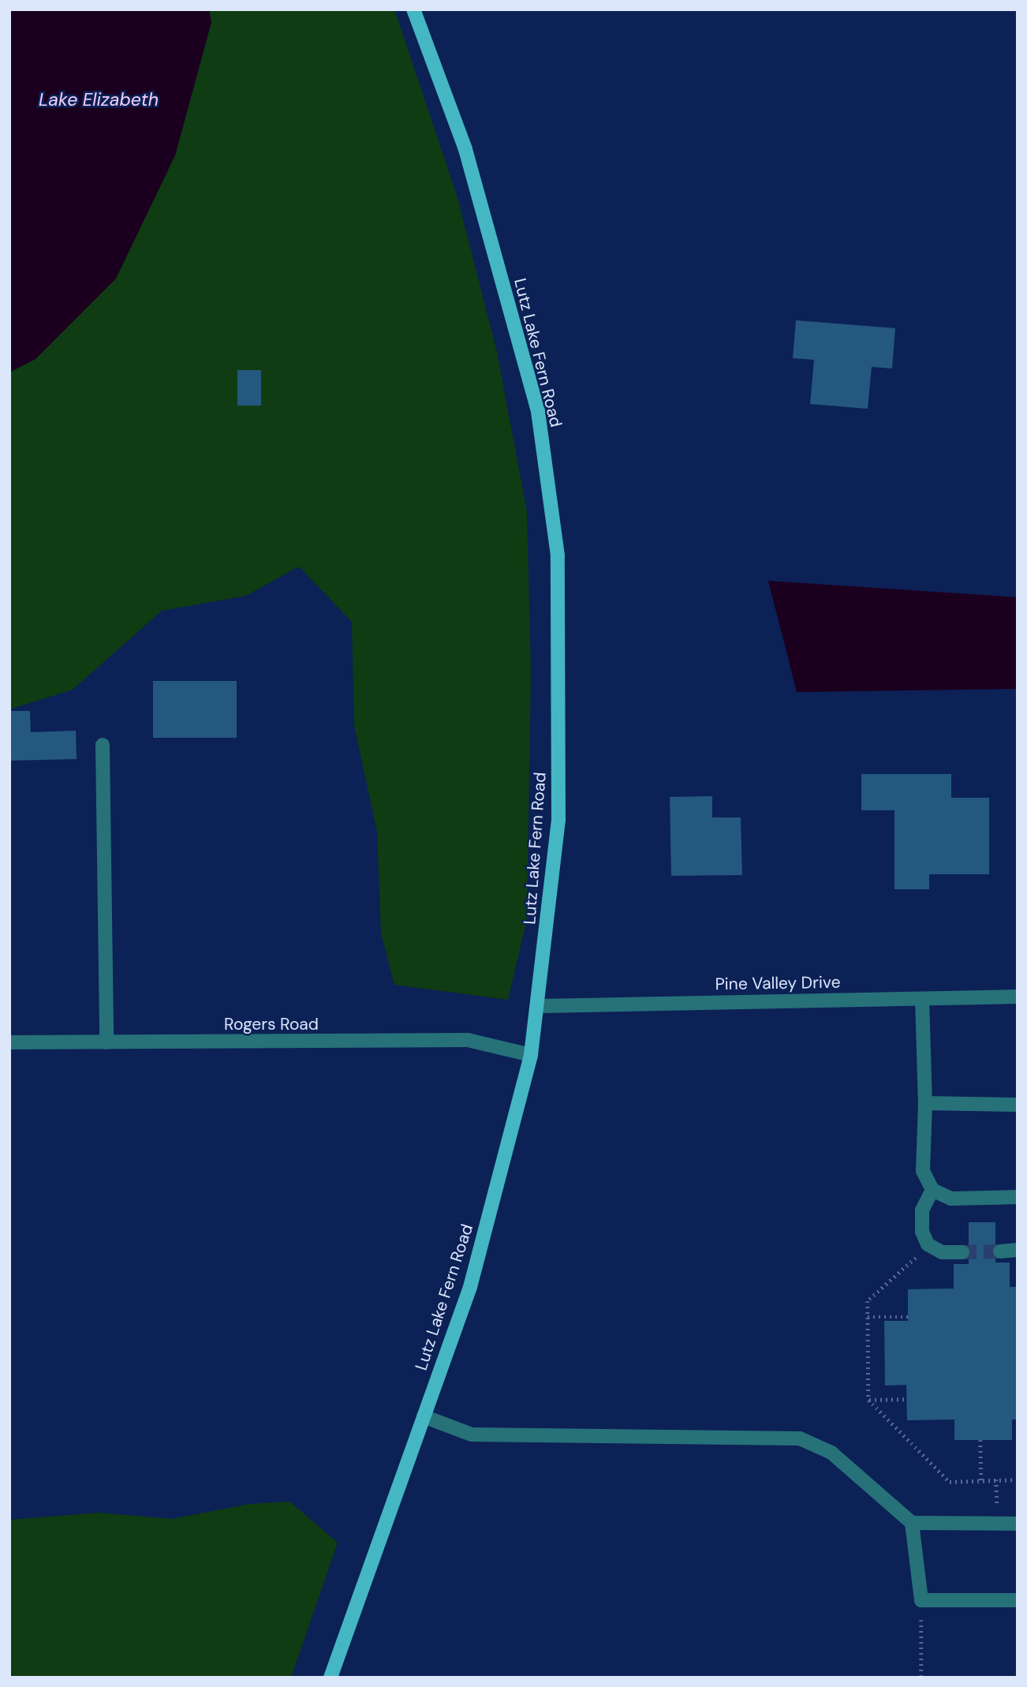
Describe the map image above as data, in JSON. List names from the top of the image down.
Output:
{
  "streets": {
    "main road": ["Lutz Lake Fern Road"],
    "street": ["Pine Valley Drive", "Rogers Road"]
  },
  "crossings": [
    ["Lutz Lake Fern Road", "Pine Valley Drive"],
    ["Lutz Lake Fern Road", "Rogers Road"]
  ],
  "water": ["Lake Elizabeth"]
}
